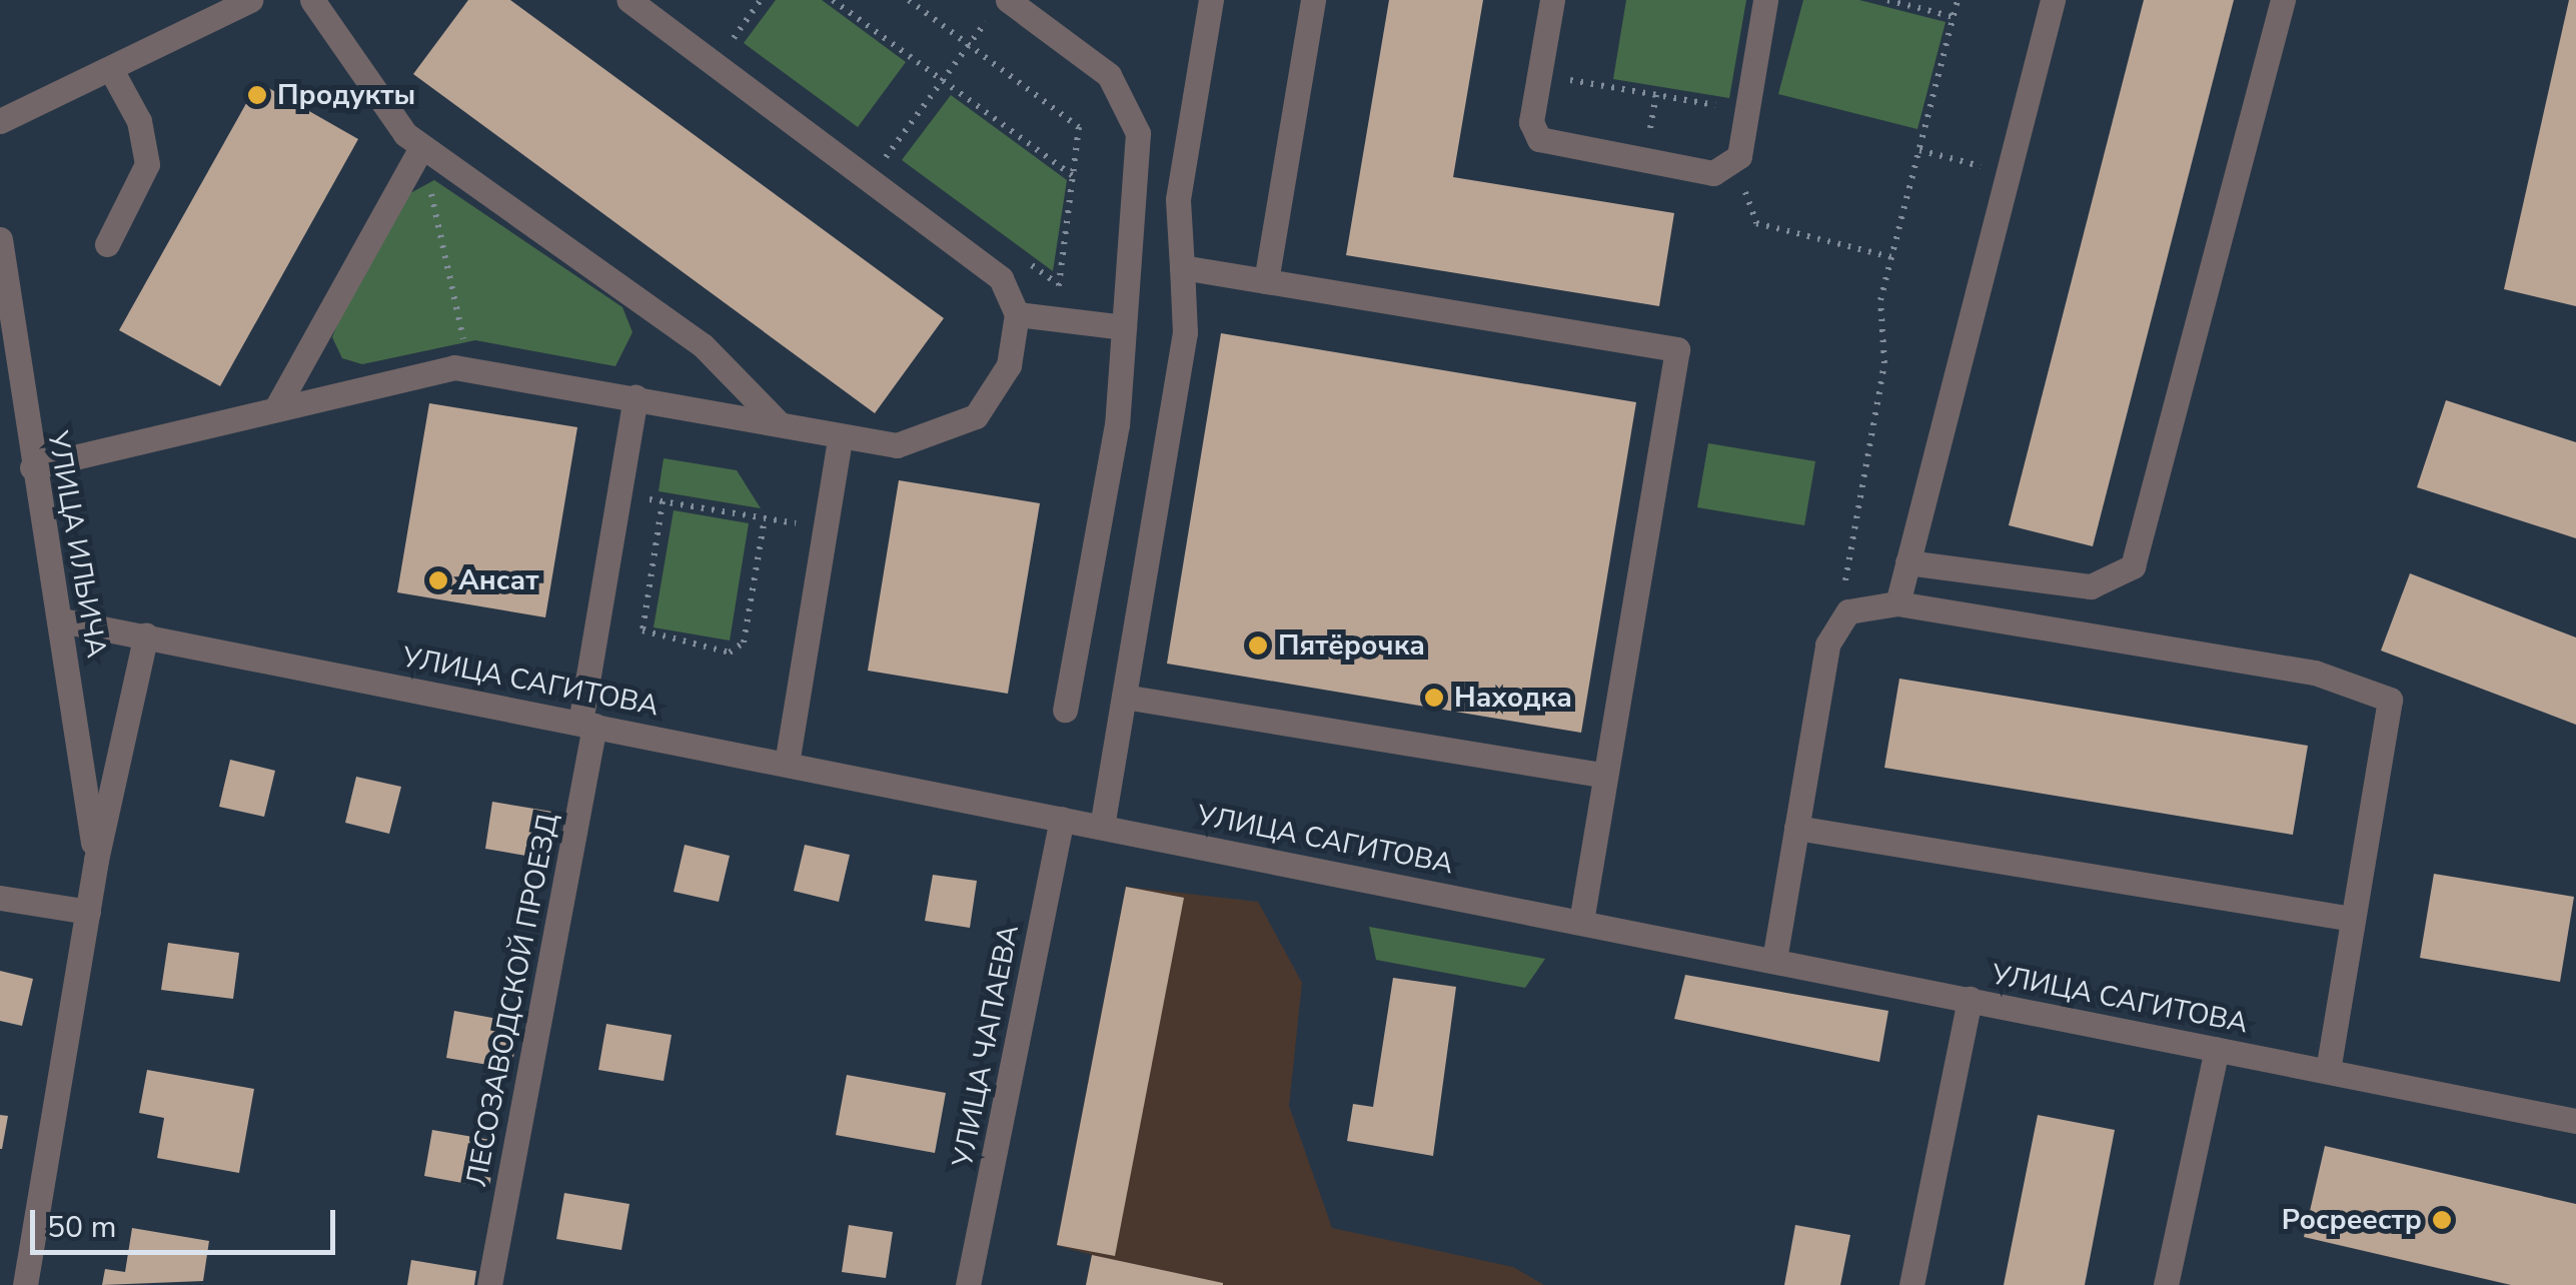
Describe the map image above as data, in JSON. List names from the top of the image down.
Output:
{
  "streets": {
    "street": [
      "УЛИЦА ИЛЬИЧА",
      "УЛИЦА САГИТОВА",
      "ЛЕСОЗАВОДСКОЙ ПРОЕЗД",
      "УЛИЦА ЧАПАЕВА"
    ]
  },
  "crossings": [
    ["УЛИЦА ИЛЬИЧА", "УЛИЦА САГИТОВА"],
    ["УЛИЦА САГИТОВА", "ЛЕСОЗАВОДСКОЙ ПРОЕЗД"],
    ["УЛИЦА САГИТОВА", "УЛИЦА ЧАПАЕВА"]
  ],
  "places": [
    "Продукты",
    "Ансат",
    "Пятёрочка",
    "Находка",
    "Росреестр"
  ],
  "scale_bar": "50 m"
}
